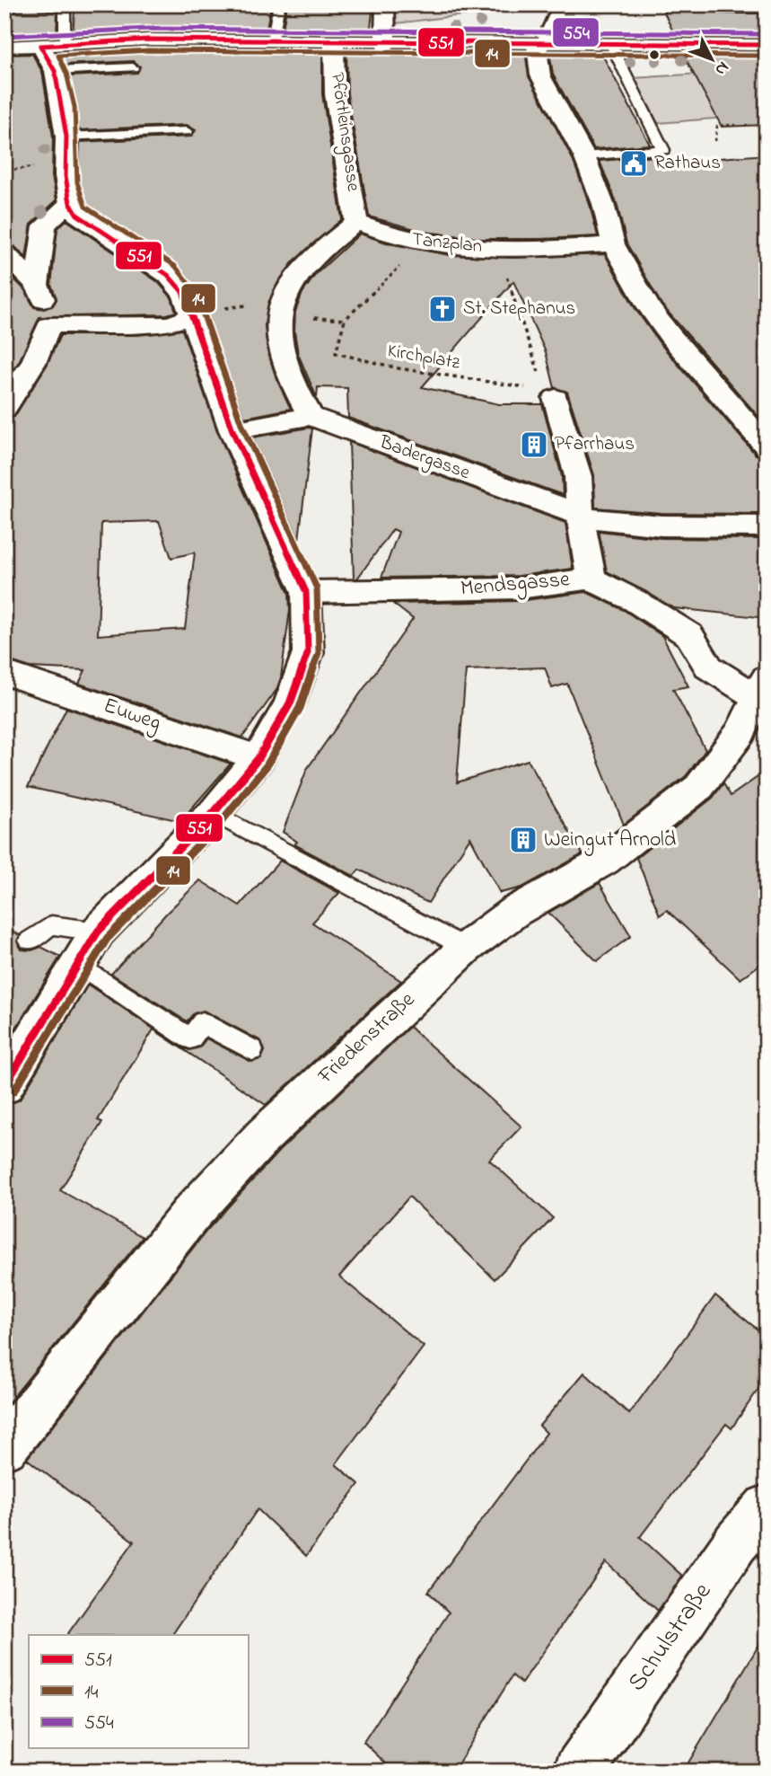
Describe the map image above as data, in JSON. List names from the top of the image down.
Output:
{
  "streets": {
    "street": [
      "Pförtleinsgasse",
      "Tanzplan",
      "Badergasse",
      "Mendsgasse",
      "Euweg",
      "Friedenstraße",
      "Schulstraße"
    ],
    "path": ["Kirchplatz"]
  },
  "crossings": [
    ["Pförtleinsgasse", "Tanzplan"],
    ["Mendsgasse", "Friedenstraße"]
  ],
  "places": {
    "public building": ["Rathaus"],
    "church": ["St. Stephanus"],
    "building": ["Pfarrhaus", "Weingut Arnold"]
  },
  "lines": ["transit line 554", "transit line 551", "transit line 14"],
  "legend": ["551", "14", "554"],
  "north": "bottom right"
}
